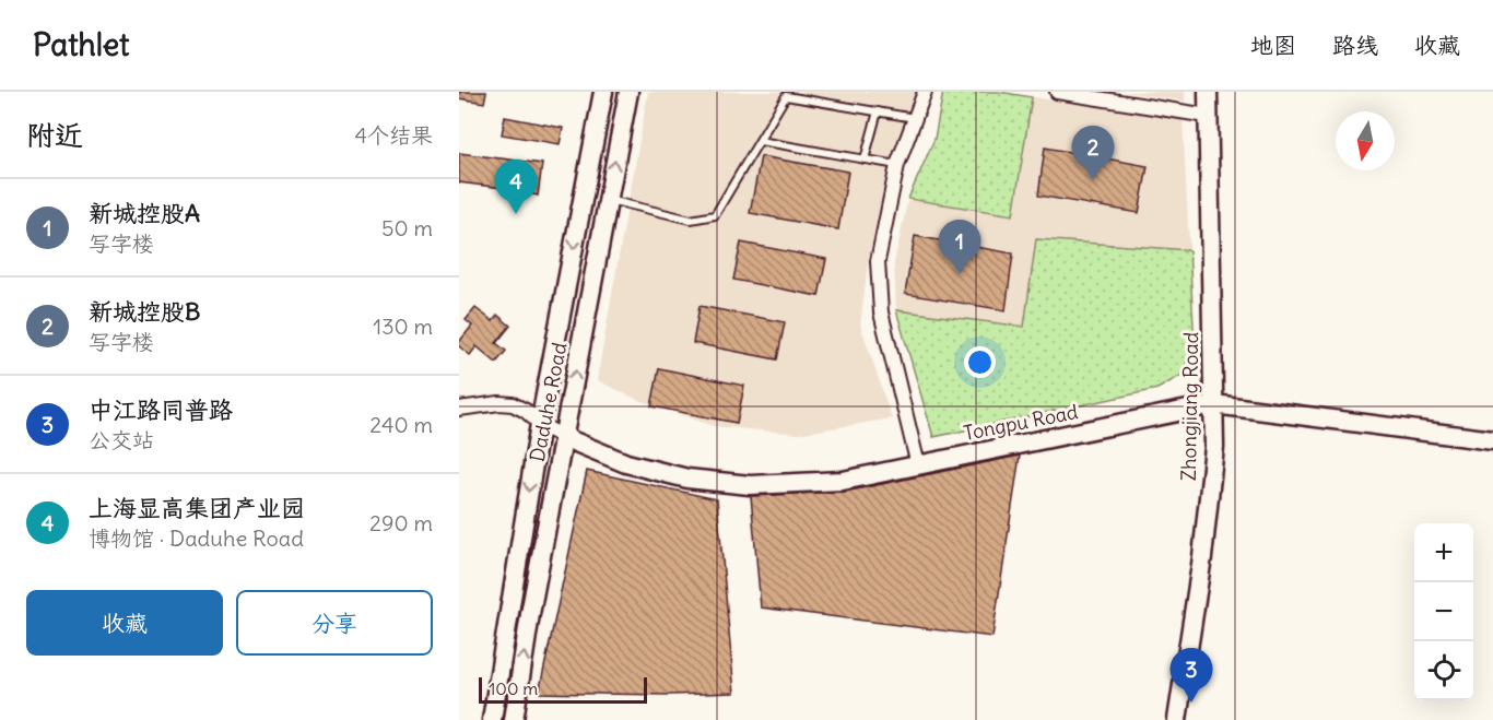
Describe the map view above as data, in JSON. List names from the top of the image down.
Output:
{
  "streets": {
    "street": ["Daduhe Road", "Zhongjiang Road", "Tongpu Road"]
  },
  "crossings": [
    ["Daduhe Road", "Tongpu Road"],
    ["Zhongjiang Road", "Tongpu Road"]
  ],
  "scale_bar": "100 m",
  "north": "bottom",
  "page": {
    "header": "Pathlet",
    "nav": ["地图", "路线", "收藏"],
    "heading": ["附近", "4个结果"],
    "pins": [
      "2",
      "4",
      "1",
      "3"
    ],
    "list": [
      {
        "mark": "1",
        "name": "新城控股A",
        "note": "写字楼",
        "value": "50 m"
      },
      {
        "mark": "2",
        "name": "新城控股B",
        "note": "写字楼",
        "value": "130 m"
      },
      {
        "mark": "3",
        "name": "中江路同普路",
        "note": "公交站",
        "value": "240 m"
      },
      {
        "mark": "4",
        "name": "上海显高集团产业园",
        "note": "博物馆 · Daduhe Road",
        "value": "290 m"
      }
    ],
    "map_buttons": ["+", "−"],
    "buttons": ["收藏", "分享"],
    "scale": "100 m"
  }
}
